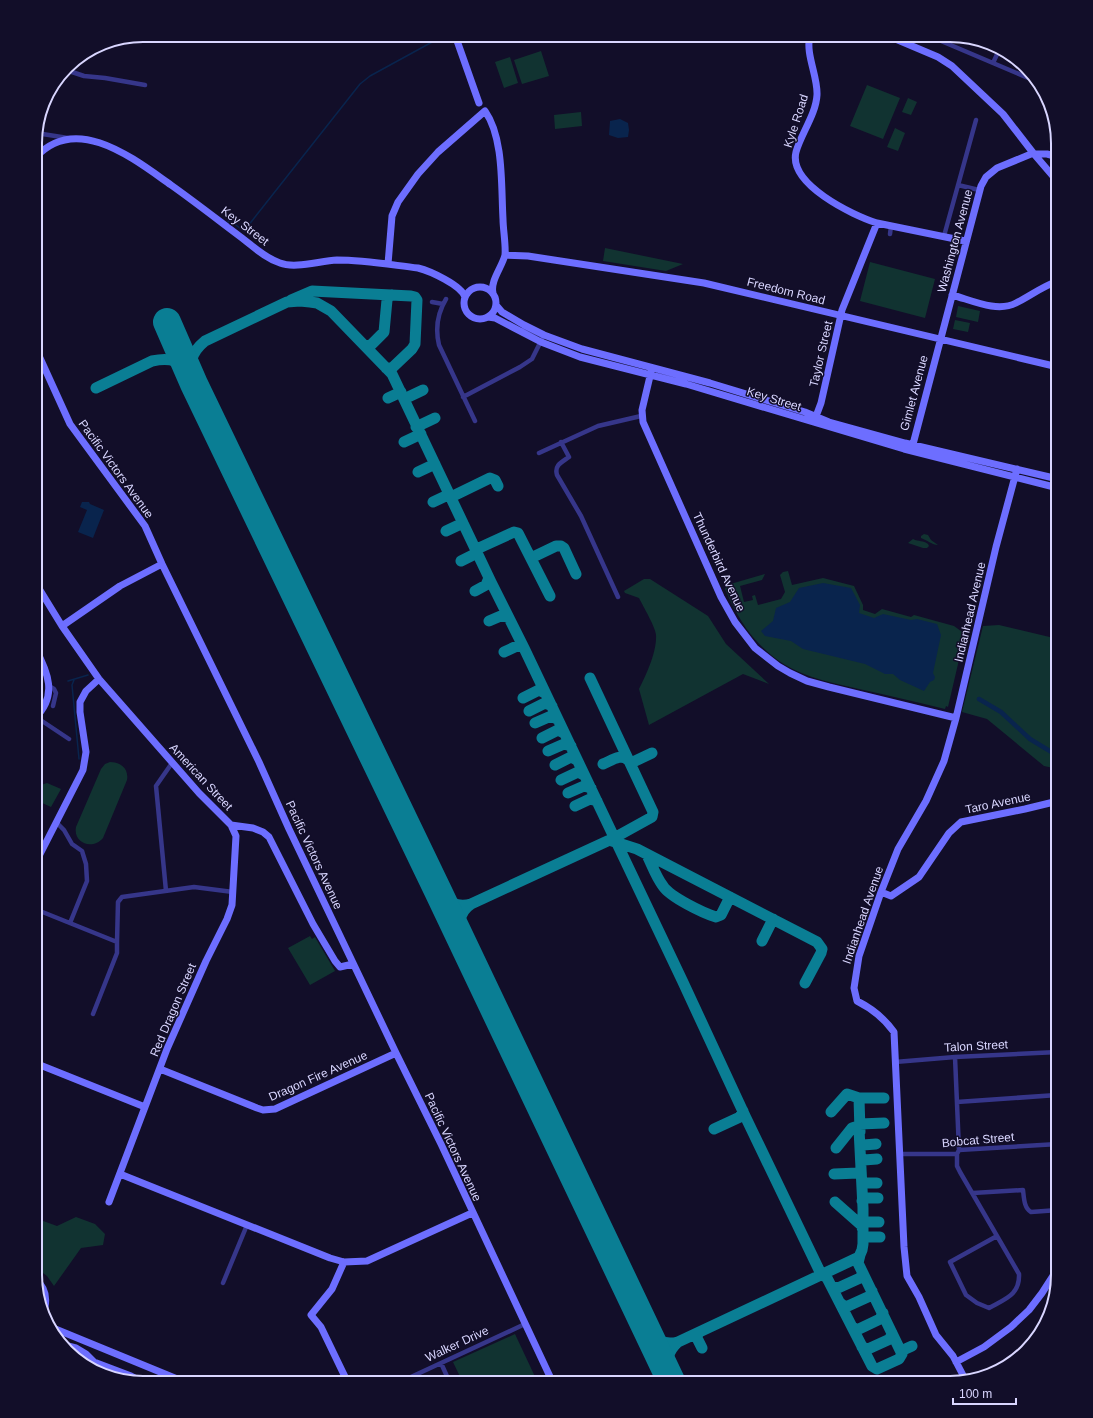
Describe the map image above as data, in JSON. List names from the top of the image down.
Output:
{
  "streets": {
    "street": [
      "Kyle Road",
      "Key Street",
      "Washington Avenue",
      "Freedom Road",
      "Taylor Street",
      "Gimlet Avenue",
      "Pacific Victors Avenue",
      "Thunderbird Avenue",
      "Indianhead Avenue",
      "American Street",
      "Taro Avenue",
      "Red Dragon Street",
      "Talon Street",
      "Dragon Fire Avenue",
      "Bobcat Street",
      "Walker Drive"
    ]
  },
  "crossings": [
    ["Kyle Road", "Washington Avenue"],
    ["Kyle Road", "Taylor Street"],
    ["Key Street", "Taylor Street"],
    ["Key Street", "Gimlet Avenue"],
    ["Key Street", "Indianhead Avenue"],
    ["Washington Avenue", "Freedom Road"],
    ["Washington Avenue", "Gimlet Avenue"],
    ["Freedom Road", "Taylor Street"],
    ["Freedom Road", "Gimlet Avenue"],
    ["Pacific Victors Avenue", "American Street"],
    ["Pacific Victors Avenue", "Dragon Fire Avenue"],
    ["Pacific Victors Avenue", "Walker Drive"],
    ["Thunderbird Avenue", "Indianhead Avenue"],
    ["Indianhead Avenue", "Taro Avenue"],
    ["Indianhead Avenue", "Talon Street"],
    ["Indianhead Avenue", "Bobcat Street"],
    ["American Street", "Red Dragon Street"],
    ["Red Dragon Street", "Dragon Fire Avenue"]
  ],
  "scale_bar": "100 m"
}
